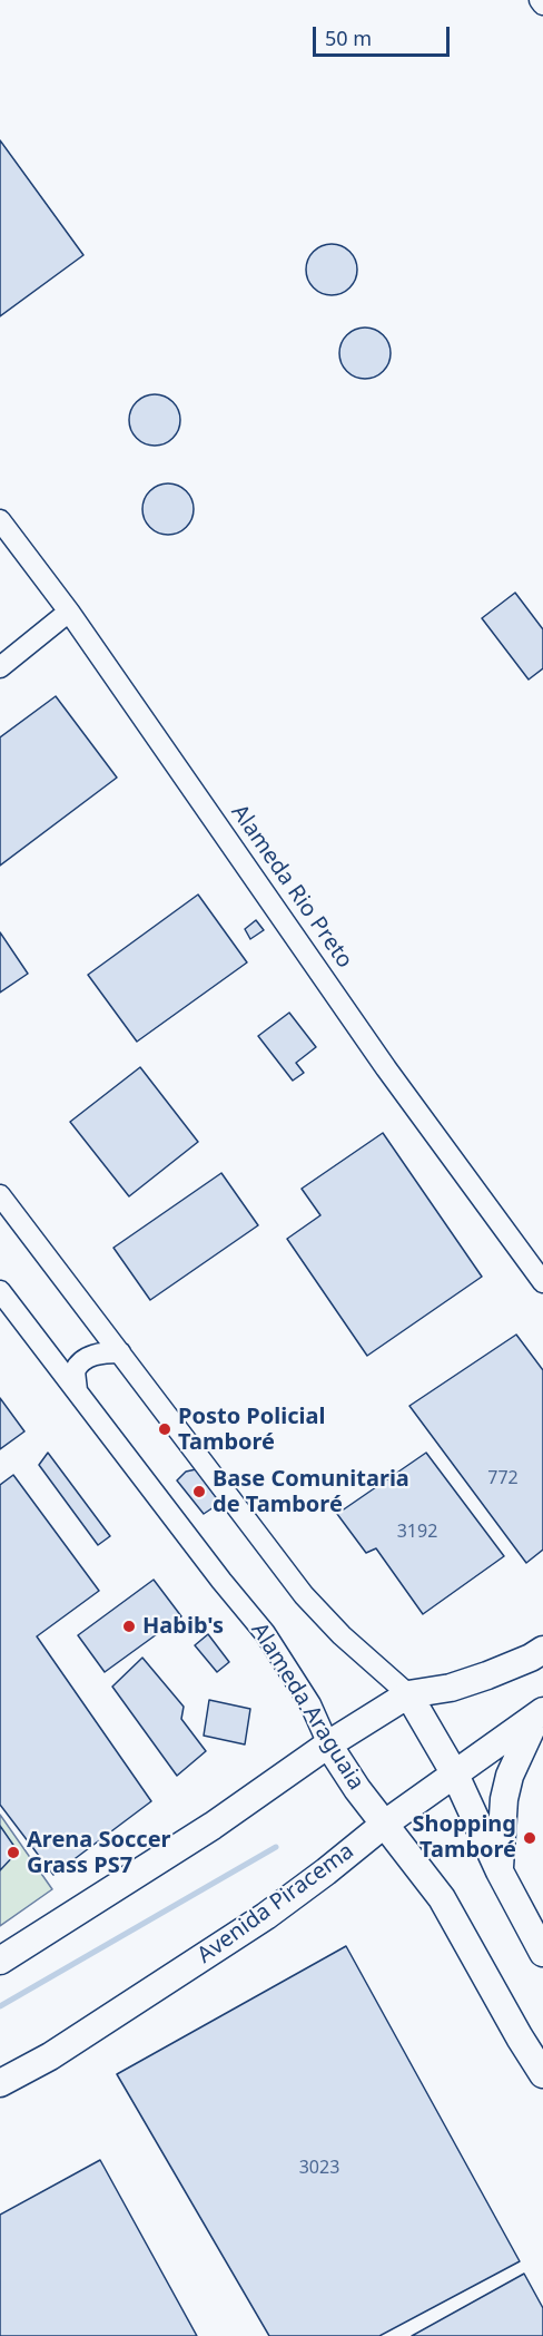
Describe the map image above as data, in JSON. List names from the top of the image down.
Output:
{
  "streets": {
    "main road": ["Alameda Araguaia", "Avenida Piracema"],
    "street": ["Alameda Rio Preto"]
  },
  "crossings": [
    ["Alameda Araguaia", "Avenida Piracema"]
  ],
  "places": [
    "Posto Policial Tamboré",
    "Base Comunitaria de Tamboré",
    "Habib's",
    "Shopping Tamboré",
    "Arena Soccer Grass PS7"
  ],
  "house_numbers": ["772", "3192", "3023"],
  "scale_bar": "50 m"
}
